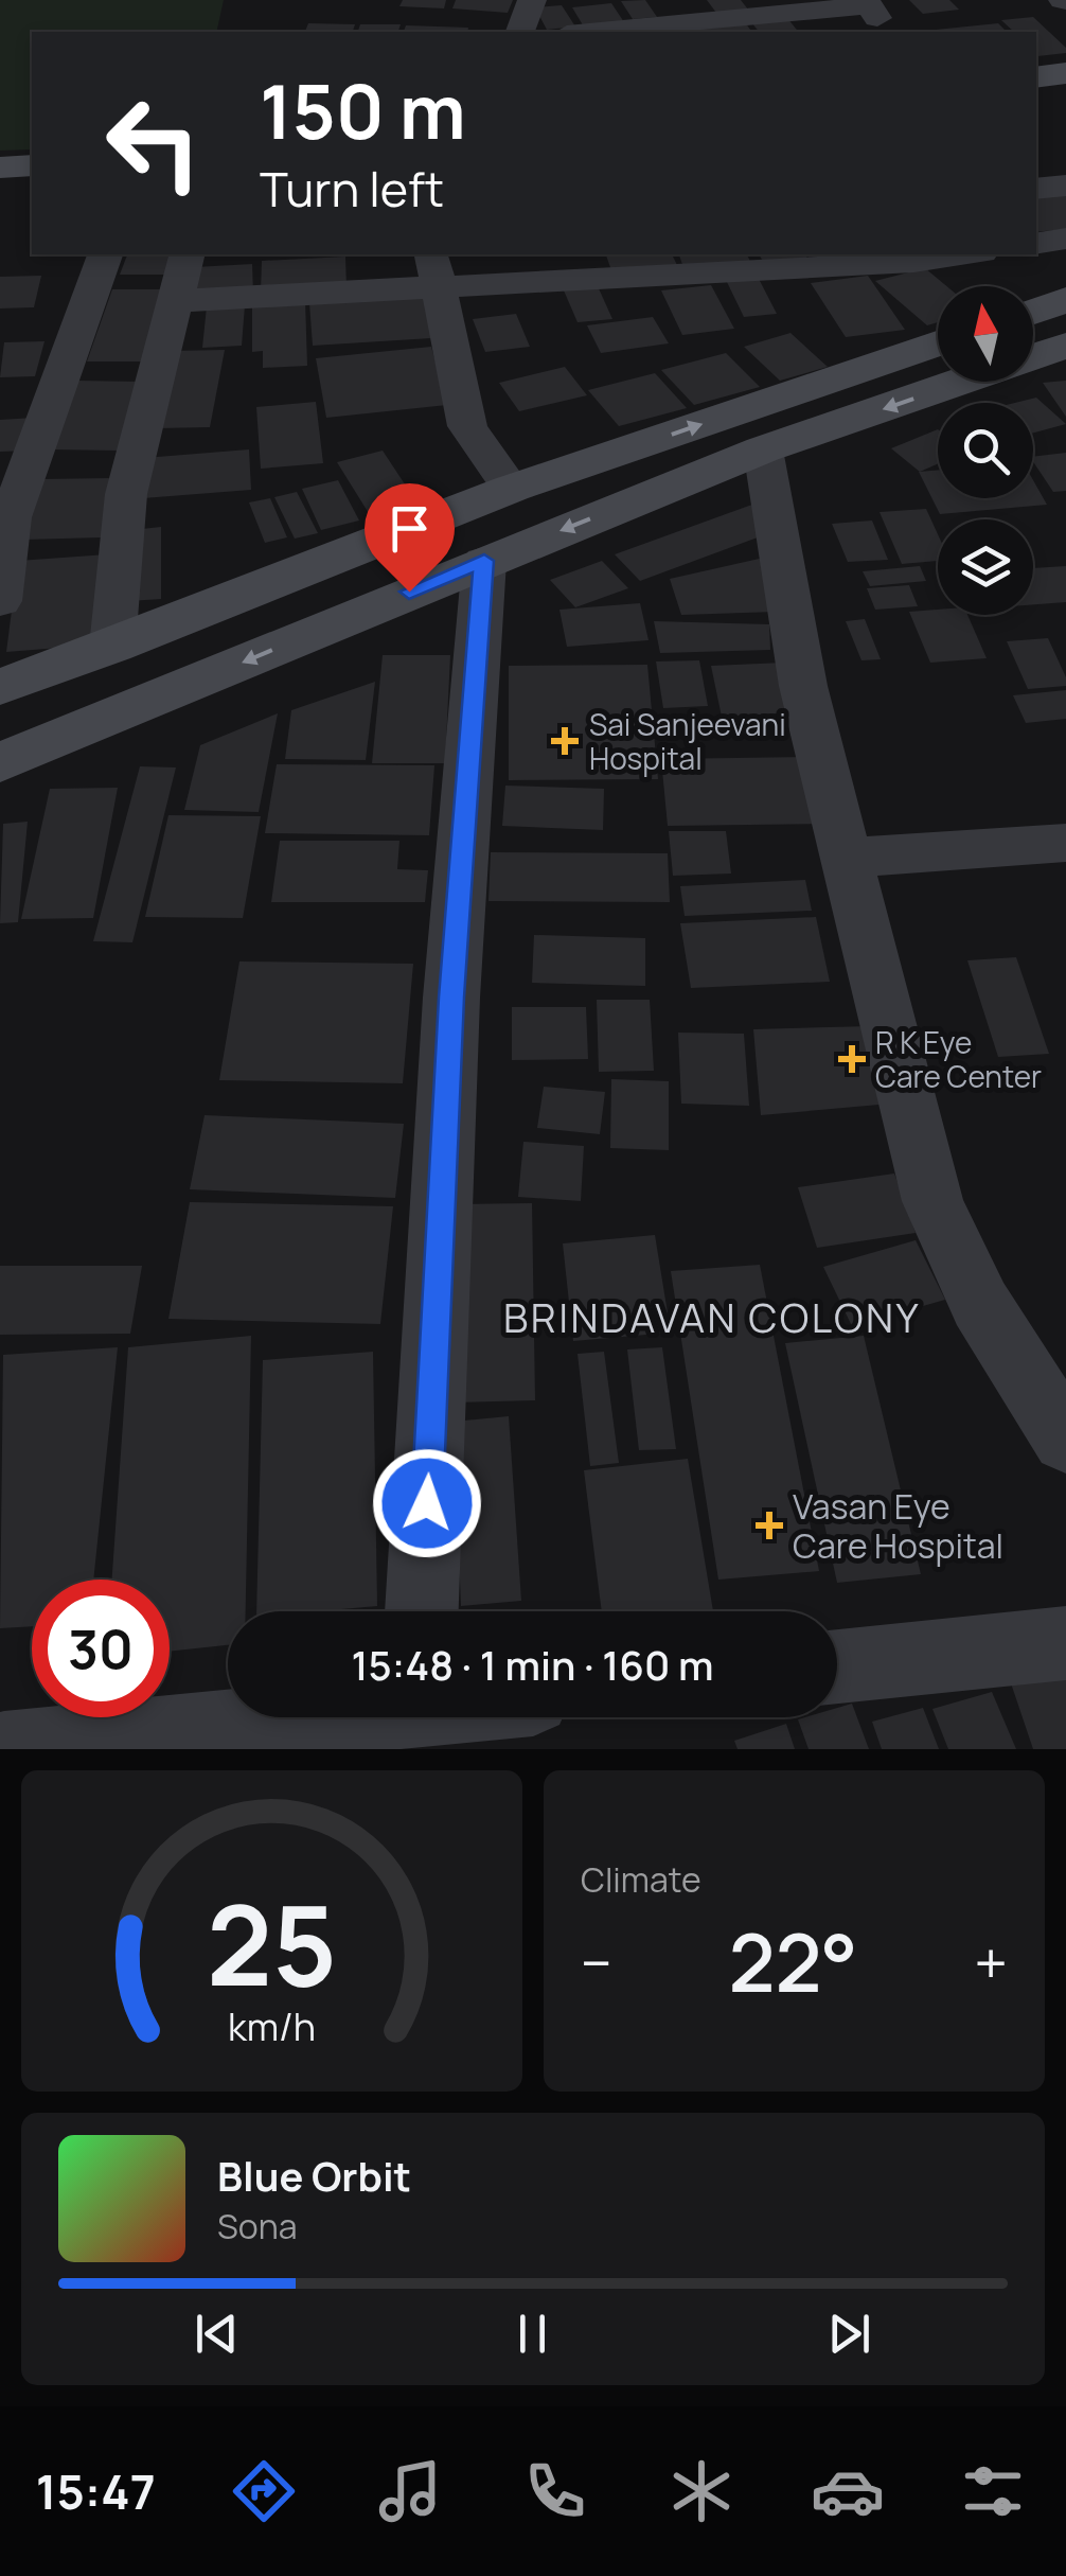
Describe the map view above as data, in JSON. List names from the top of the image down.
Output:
{
  "districts": ["BRINDAVAN COLONY"],
  "places": {
    "health": ["Sai Sanjeevani Hospital", "R K Eye Care Center", "Vasan Eye Care Hospital"]
  },
  "north": "top",
  "page": {
    "turn": ["150 m", "Turn left"],
    "limit": "30",
    "trip": "15:48 · 1 min · 160 m",
    "tile": "Climate",
    "heat": ["−", "22°", "+"],
    "song": ["Blue Orbit", "Sona"],
    "tabs": "15:47",
    "gauge": ["25", "km/h"]
  }
}
